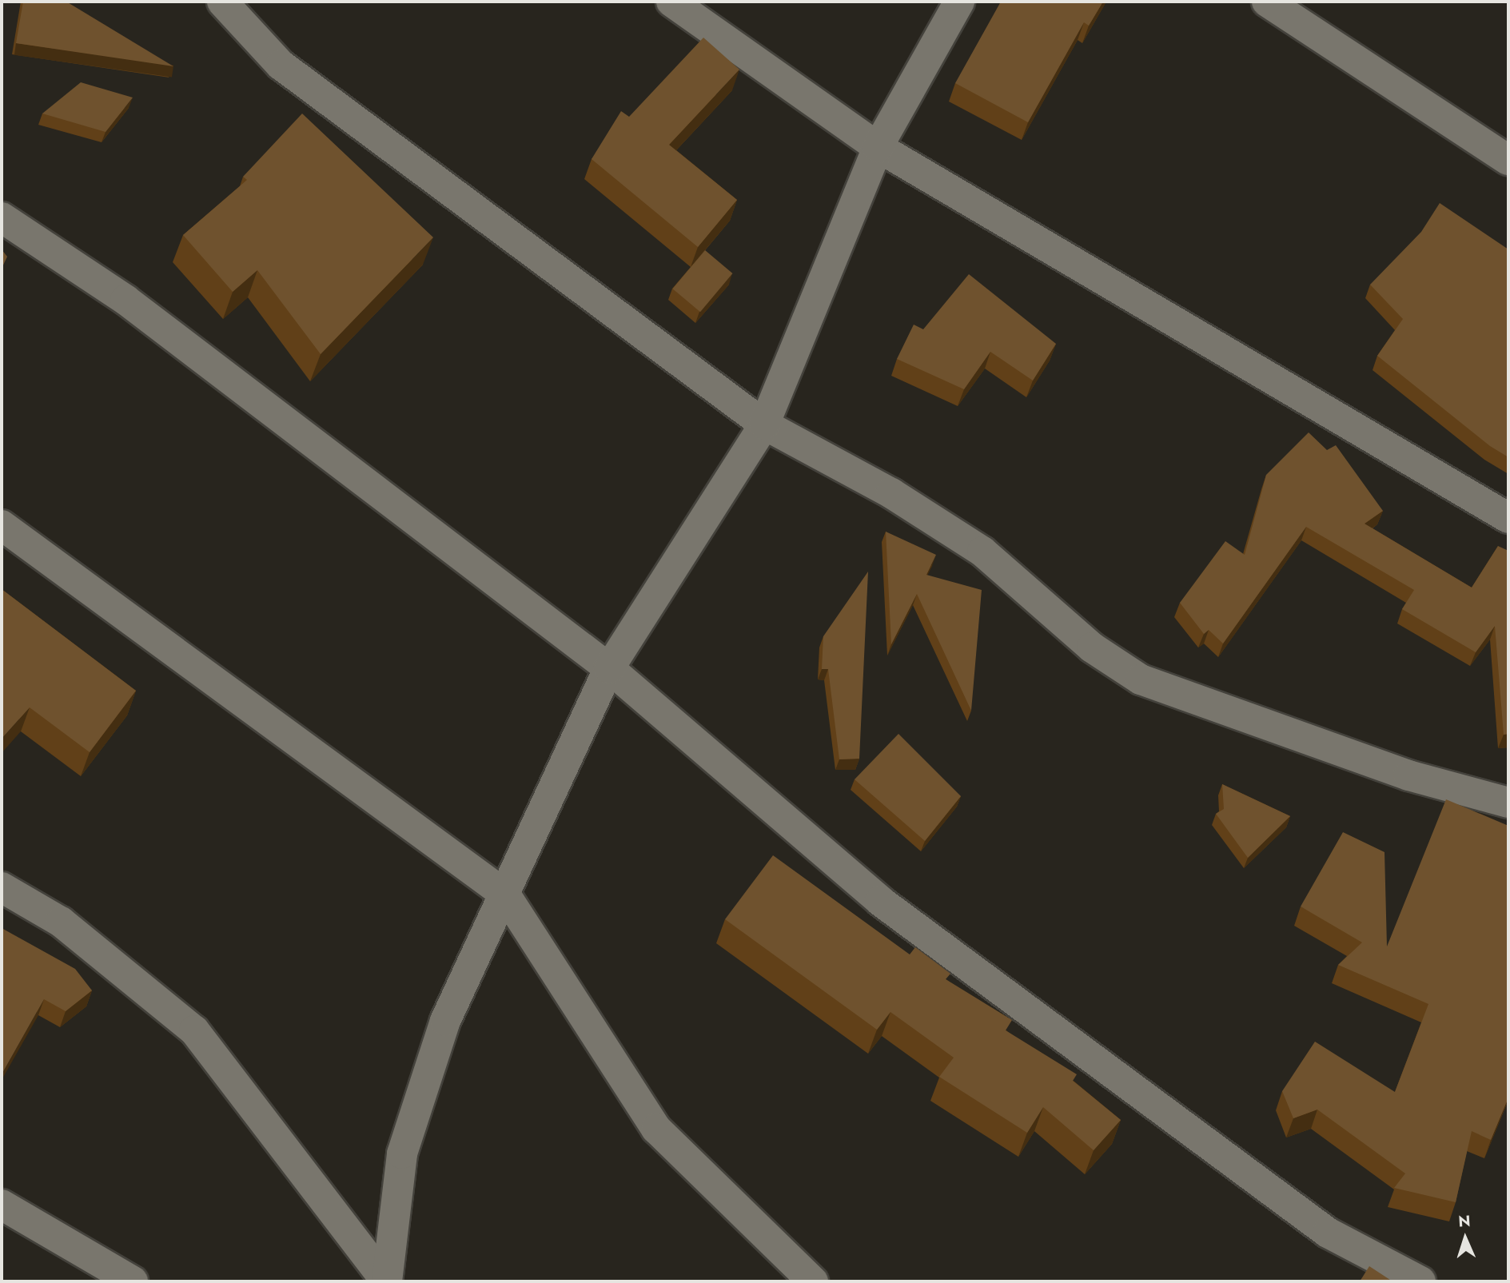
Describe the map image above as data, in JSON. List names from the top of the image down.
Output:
{
  "north": "top"
}
